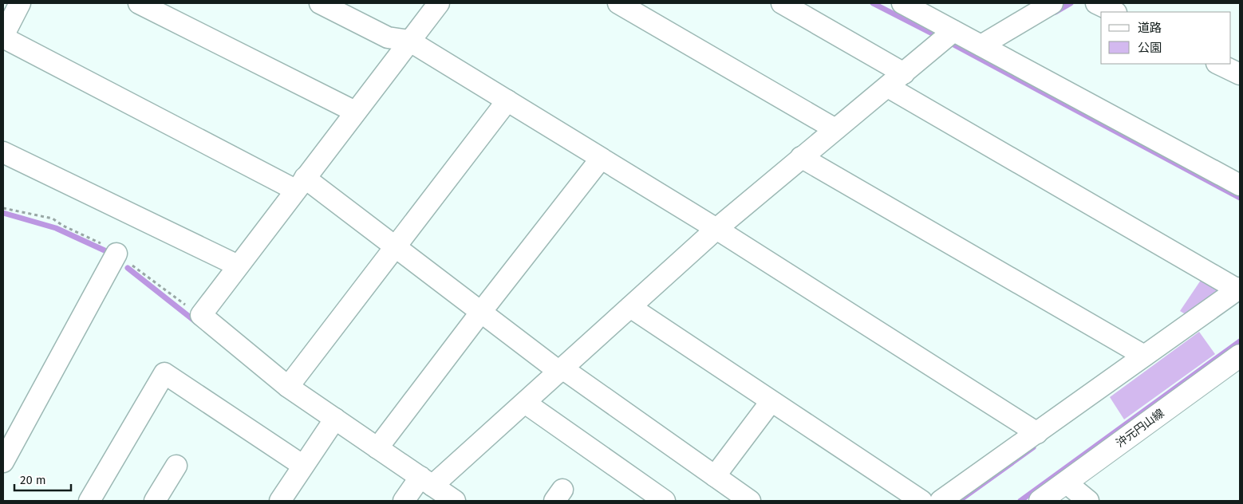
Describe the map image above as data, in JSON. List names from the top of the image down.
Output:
{
  "streets": {
    "main road": ["沖元円山線"]
  },
  "legend": ["道路", "公園"],
  "scale_bar": "20 m"
}
